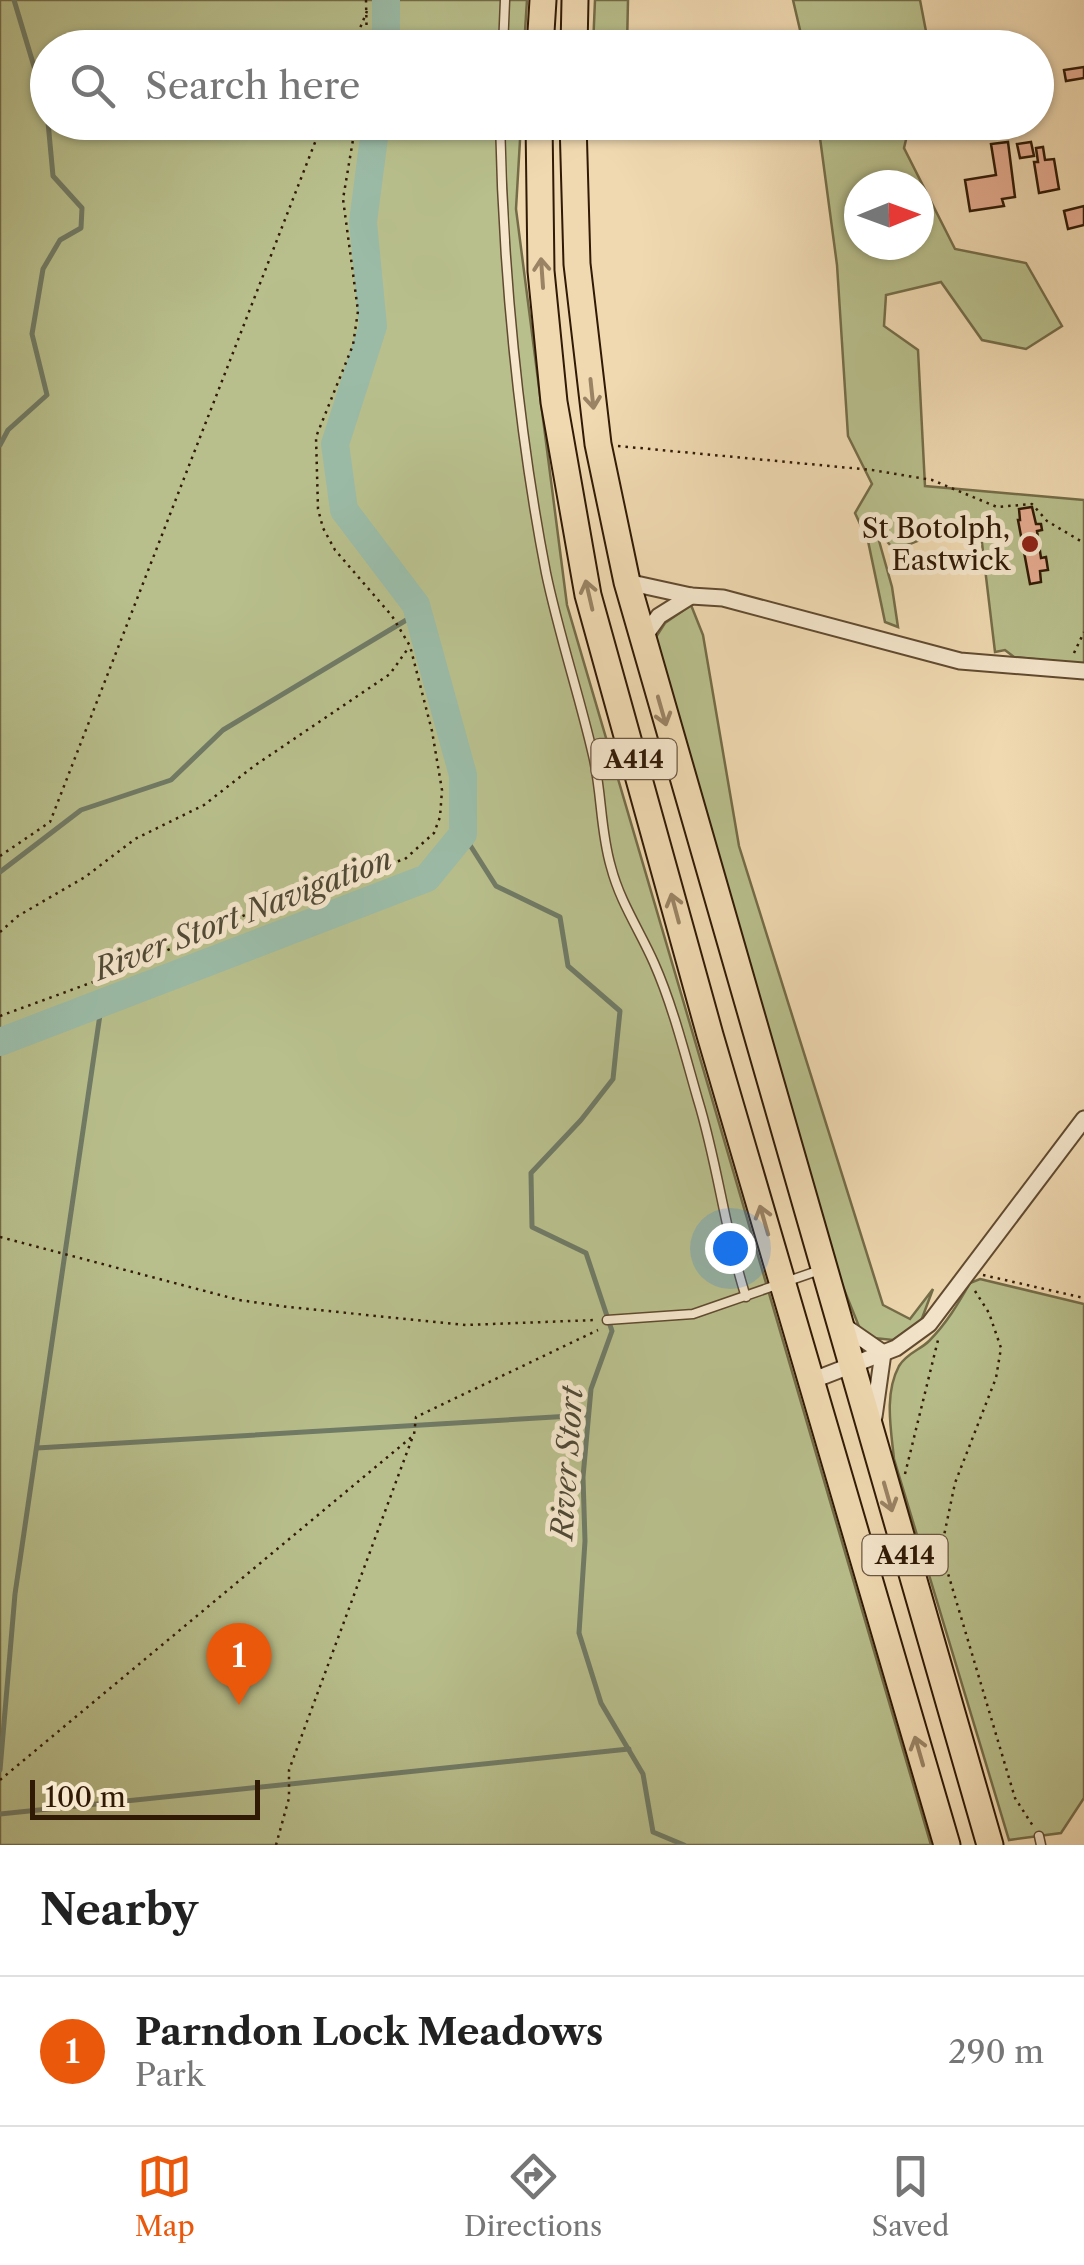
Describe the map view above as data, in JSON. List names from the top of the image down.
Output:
{
  "streets": {
    "highway": ["A414"]
  },
  "water": ["River Stort Navigation", "River Stort"],
  "places": ["St Botolph, Eastwick"],
  "scale_bar": "100 m",
  "north": "right",
  "page": {
    "search": "Search here",
    "pins": "1",
    "scale": "100 m",
    "heading": "Nearby",
    "list": [
      {
        "mark": "1",
        "name": "Parndon Lock Meadows",
        "note": "Park",
        "value": "290 m"
      }
    ],
    "nav": ["Map", "Directions", "Saved"]
  }
}
